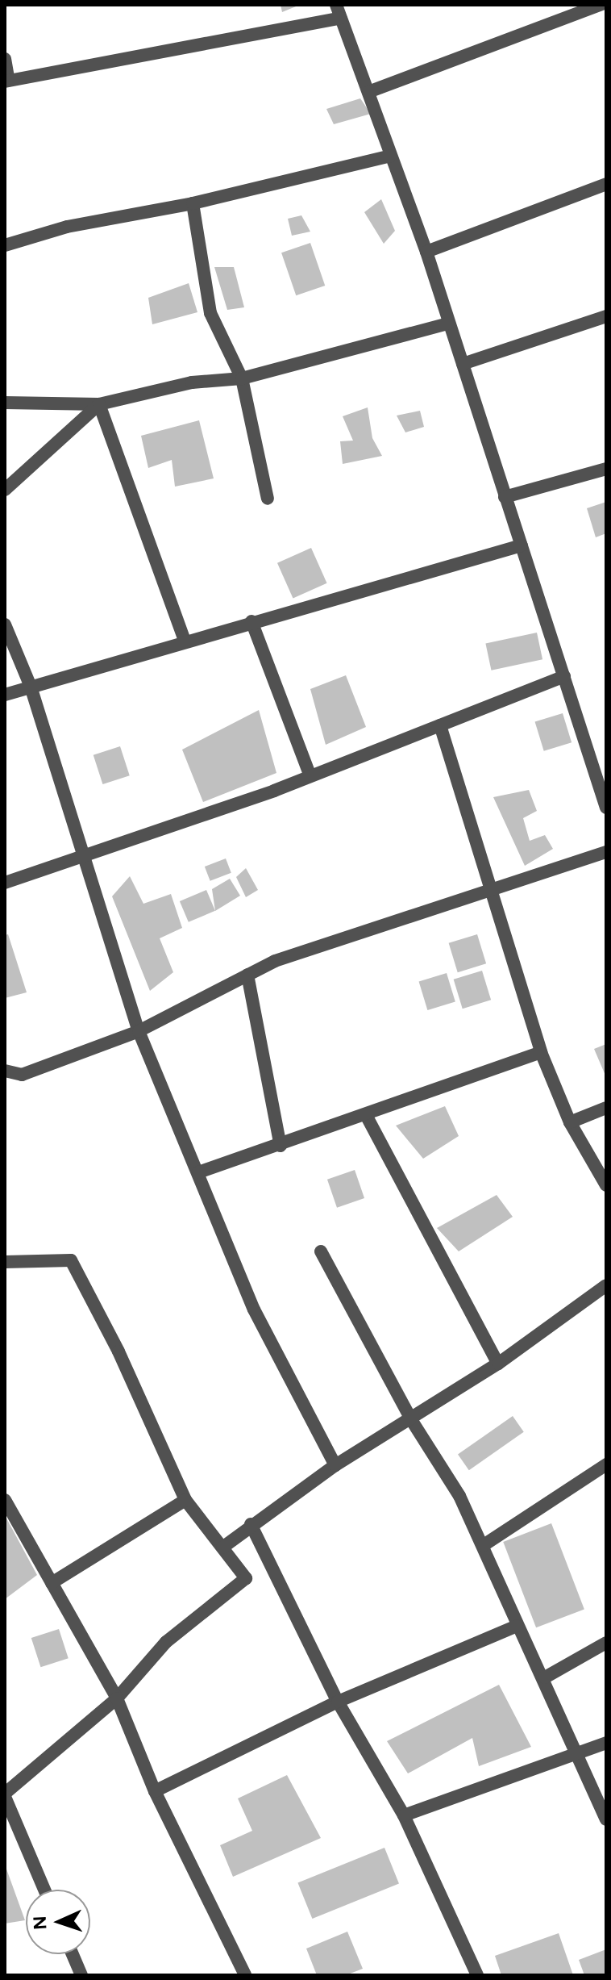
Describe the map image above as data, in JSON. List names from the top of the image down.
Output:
{
  "north": "left"
}
